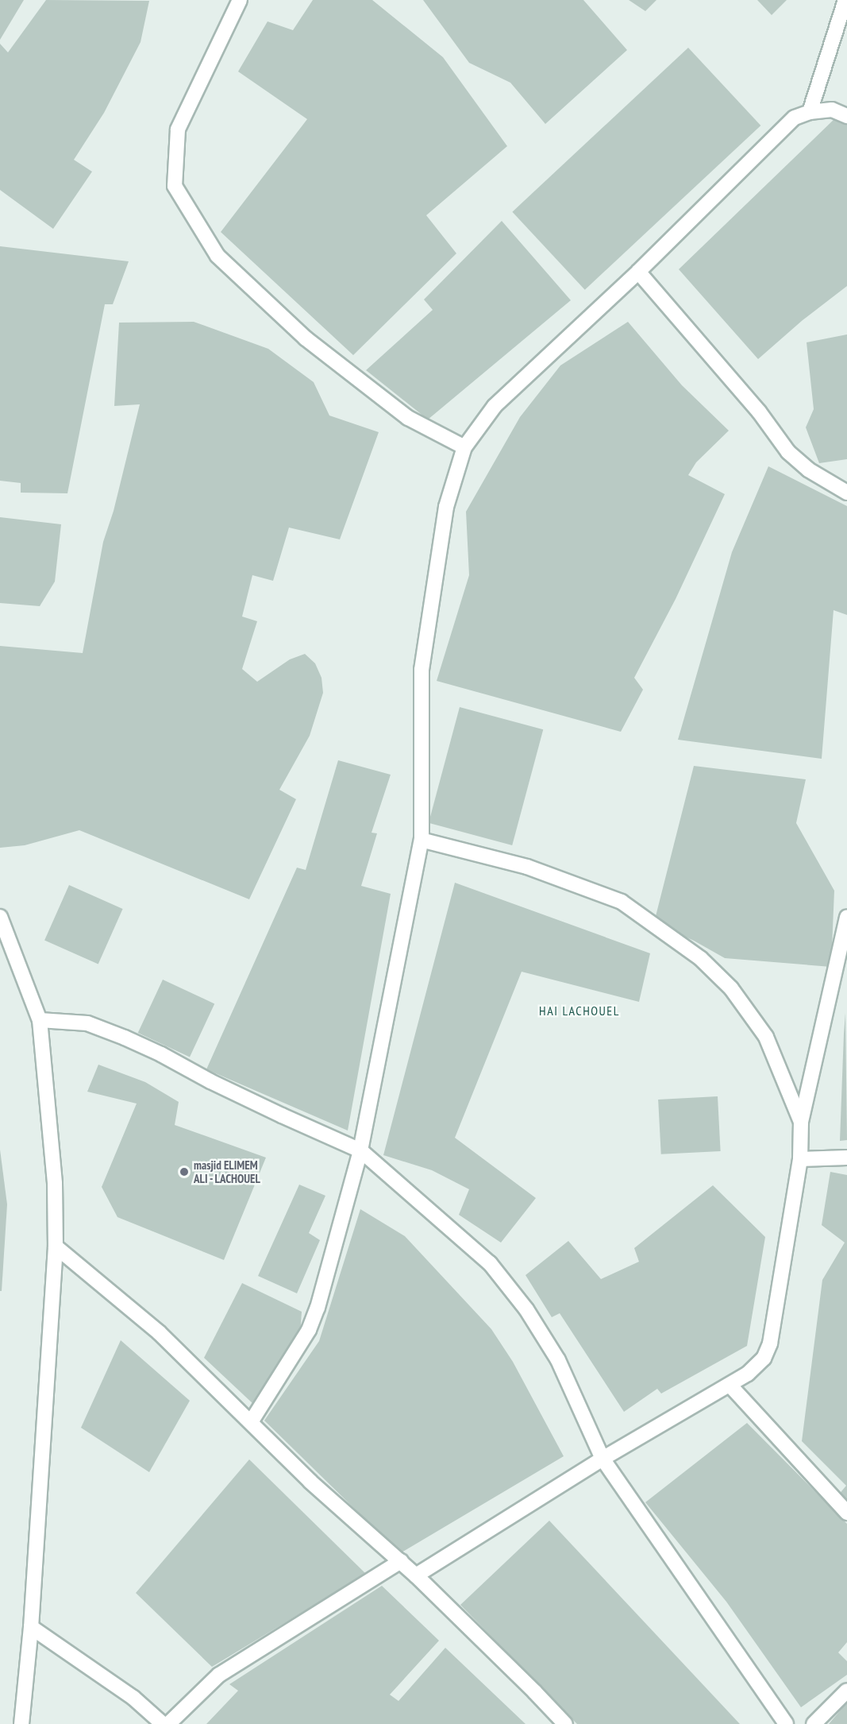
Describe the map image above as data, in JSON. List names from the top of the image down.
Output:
{
  "districts": ["HAI LACHOUEL"],
  "places": ["masjid ELIMEM ALI - LACHOUEL"]
}
